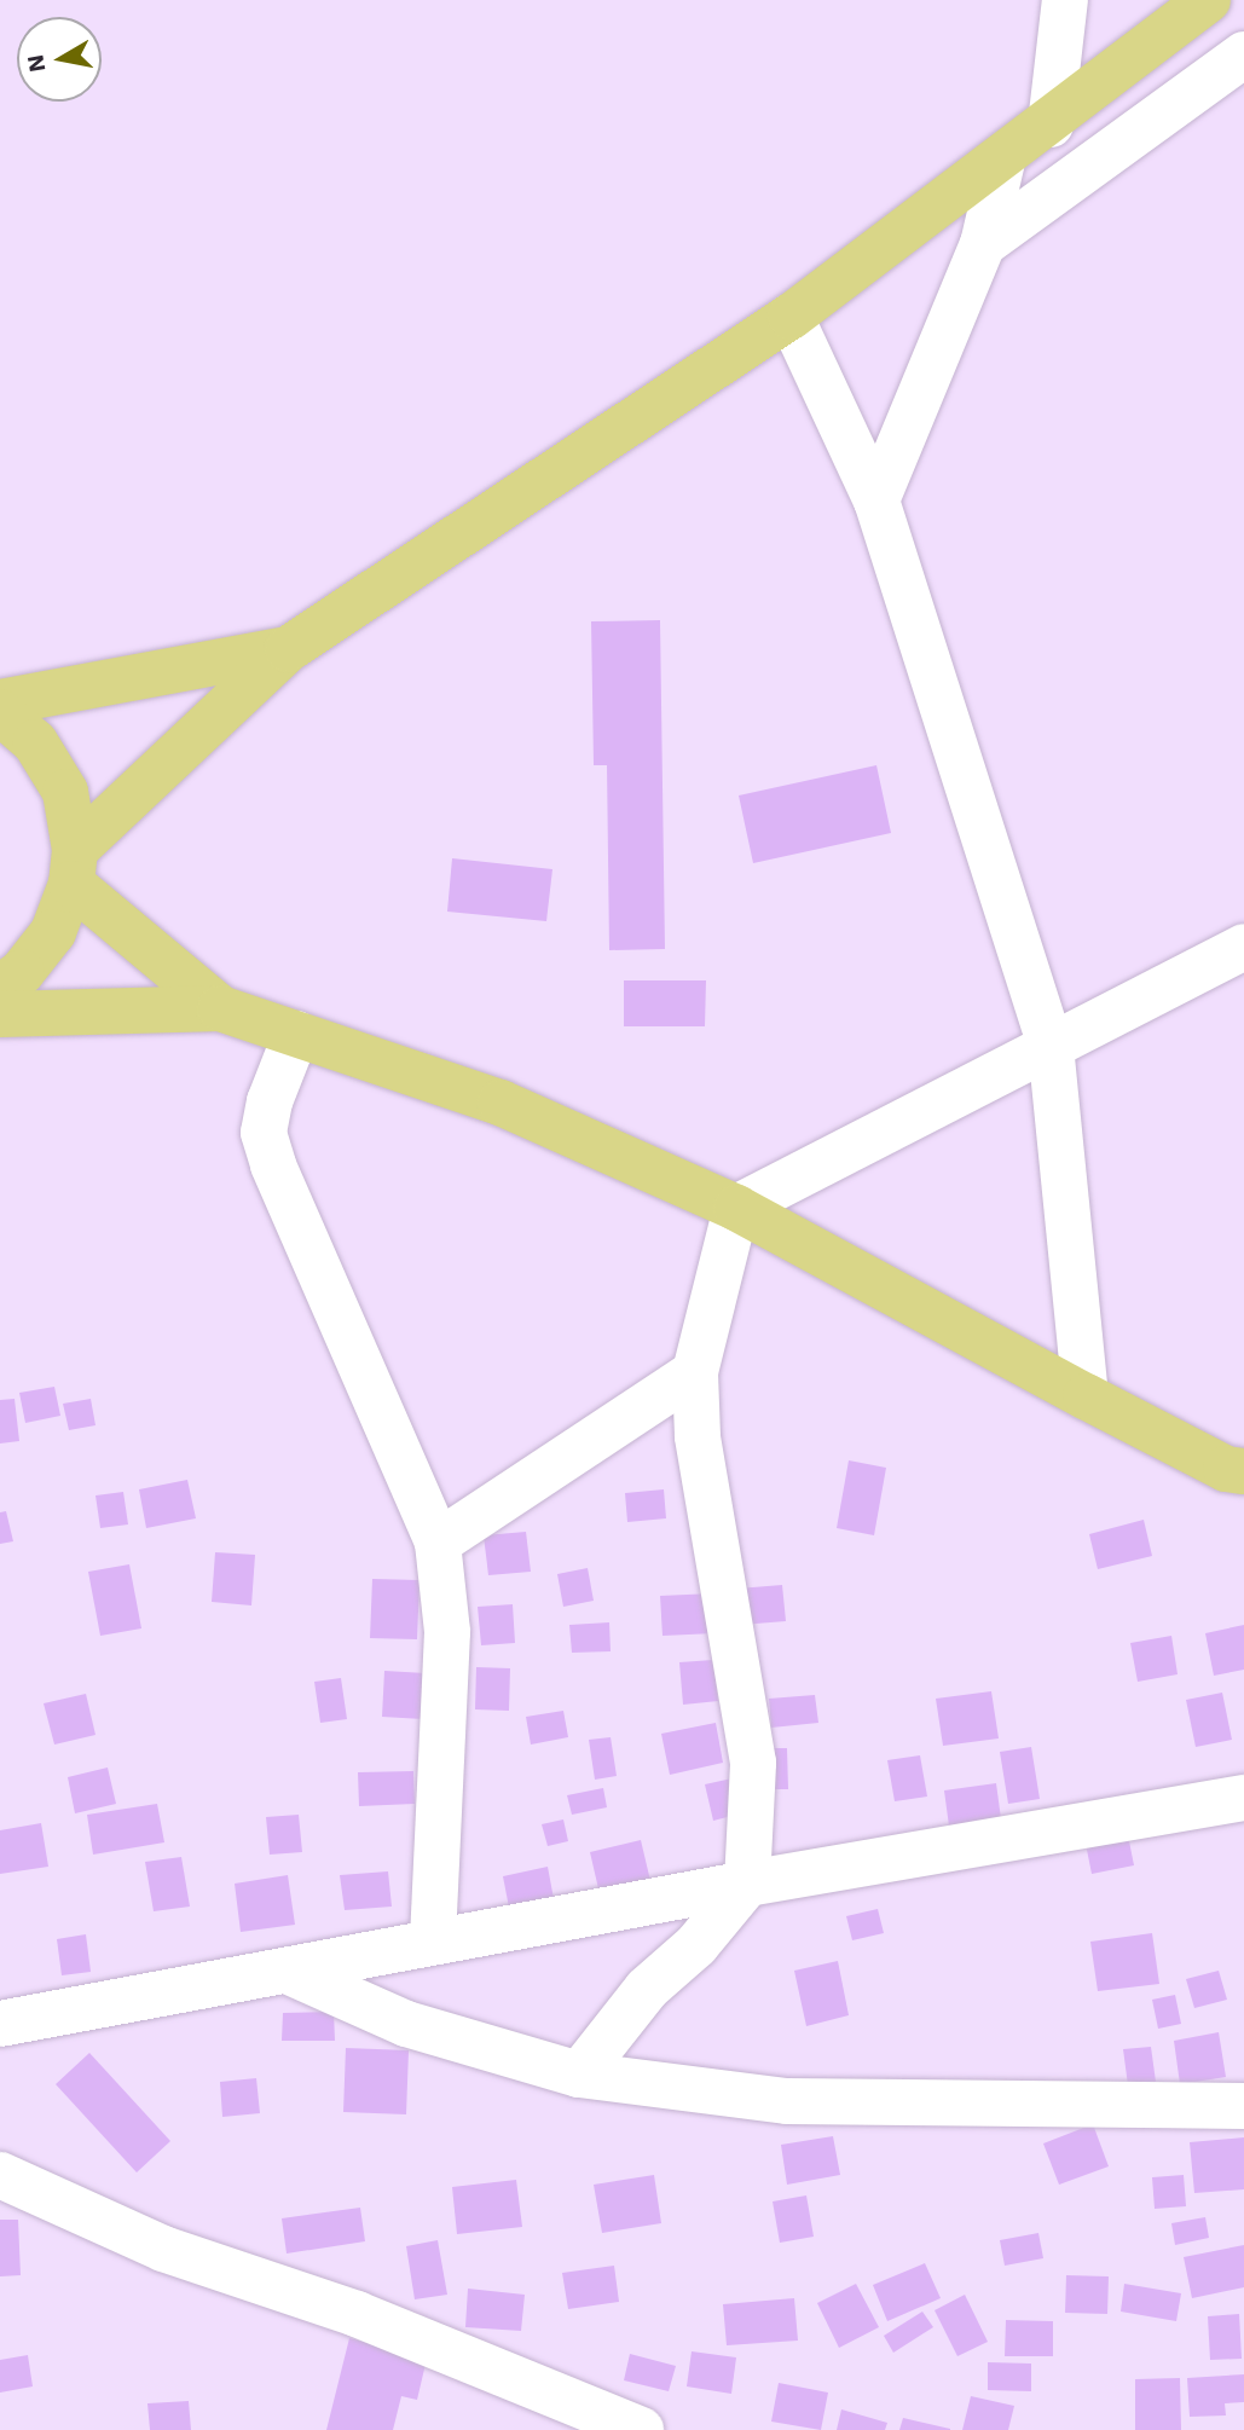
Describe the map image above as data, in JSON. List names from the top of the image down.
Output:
{
  "north": "left"
}
